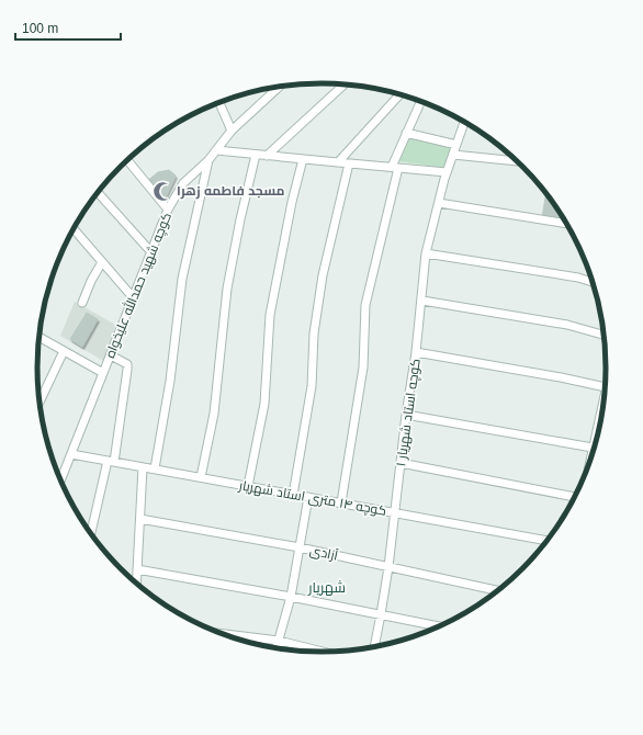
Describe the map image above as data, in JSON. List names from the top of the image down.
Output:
{
  "streets": {
    "street": [
      "کوچه شهید حمدالله علیخواه",
      "کوچه استاد شهریار ۱",
      "کوچه ۱۴ متری استاد شهریار",
      "آزادی"
    ]
  },
  "crossings": [
    ["کوچه شهید حمدالله علیخواه", "کوچه ۱۴ متری استاد شهریار"],
    ["کوچه استاد شهریار ۱", "کوچه ۱۴ متری استاد شهریار"],
    ["کوچه استاد شهریار ۱", "آزادی"]
  ],
  "districts": ["شهریار"],
  "places": {
    "mosque": ["مسجد فاطمه زهرا"]
  },
  "scale_bar": "100 m"
}
